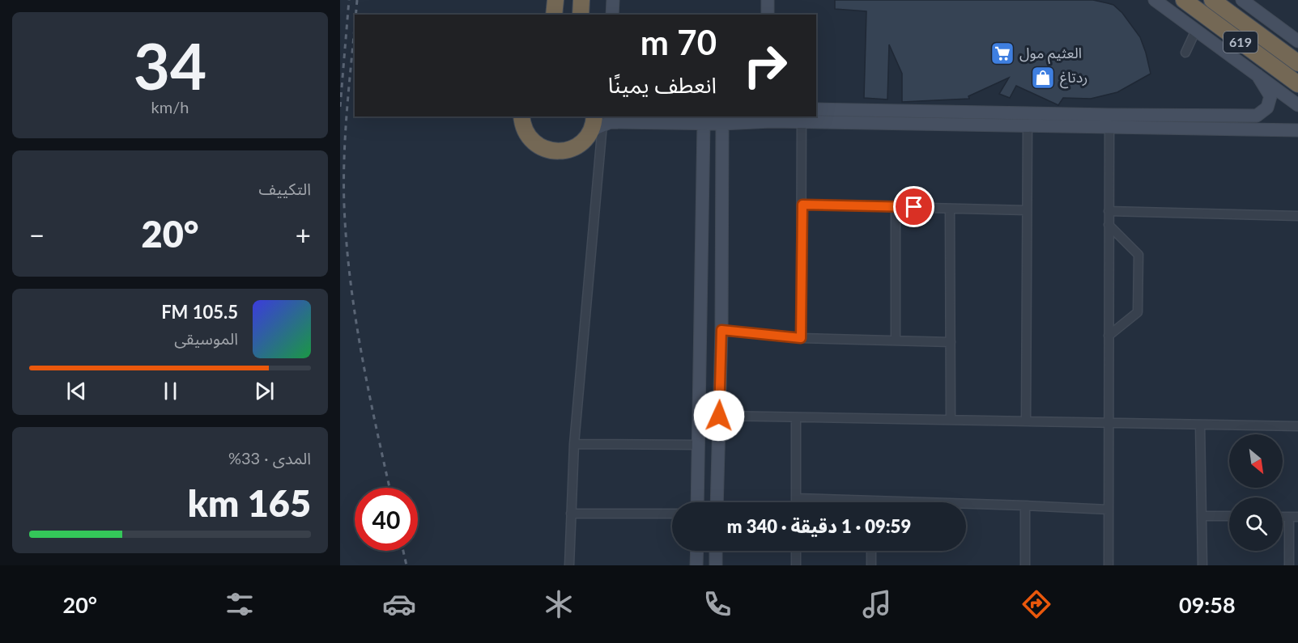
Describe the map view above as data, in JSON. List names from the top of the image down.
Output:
{
  "streets": {
    "highway": ["619"]
  },
  "places": {
    "supermarket": ["العثيم مول"],
    "shop": ["ردتاغ"]
  },
  "north": "bottom right",
  "page": {
    "tile": [
      ["34", "km/h"],
      "التكييف",
      ["المدى · 33%", "165 km"]
    ],
    "turn": ["70 m", "انعطف يمينًا"],
    "heat": ["−", "20°", "+"],
    "song": ["105.5 FM", "الموسيقى"],
    "limit": "40",
    "trip": "09:59 · 1 دقيقة · 340 m",
    "tabs": ["09:58", "20°"]
  }
}
